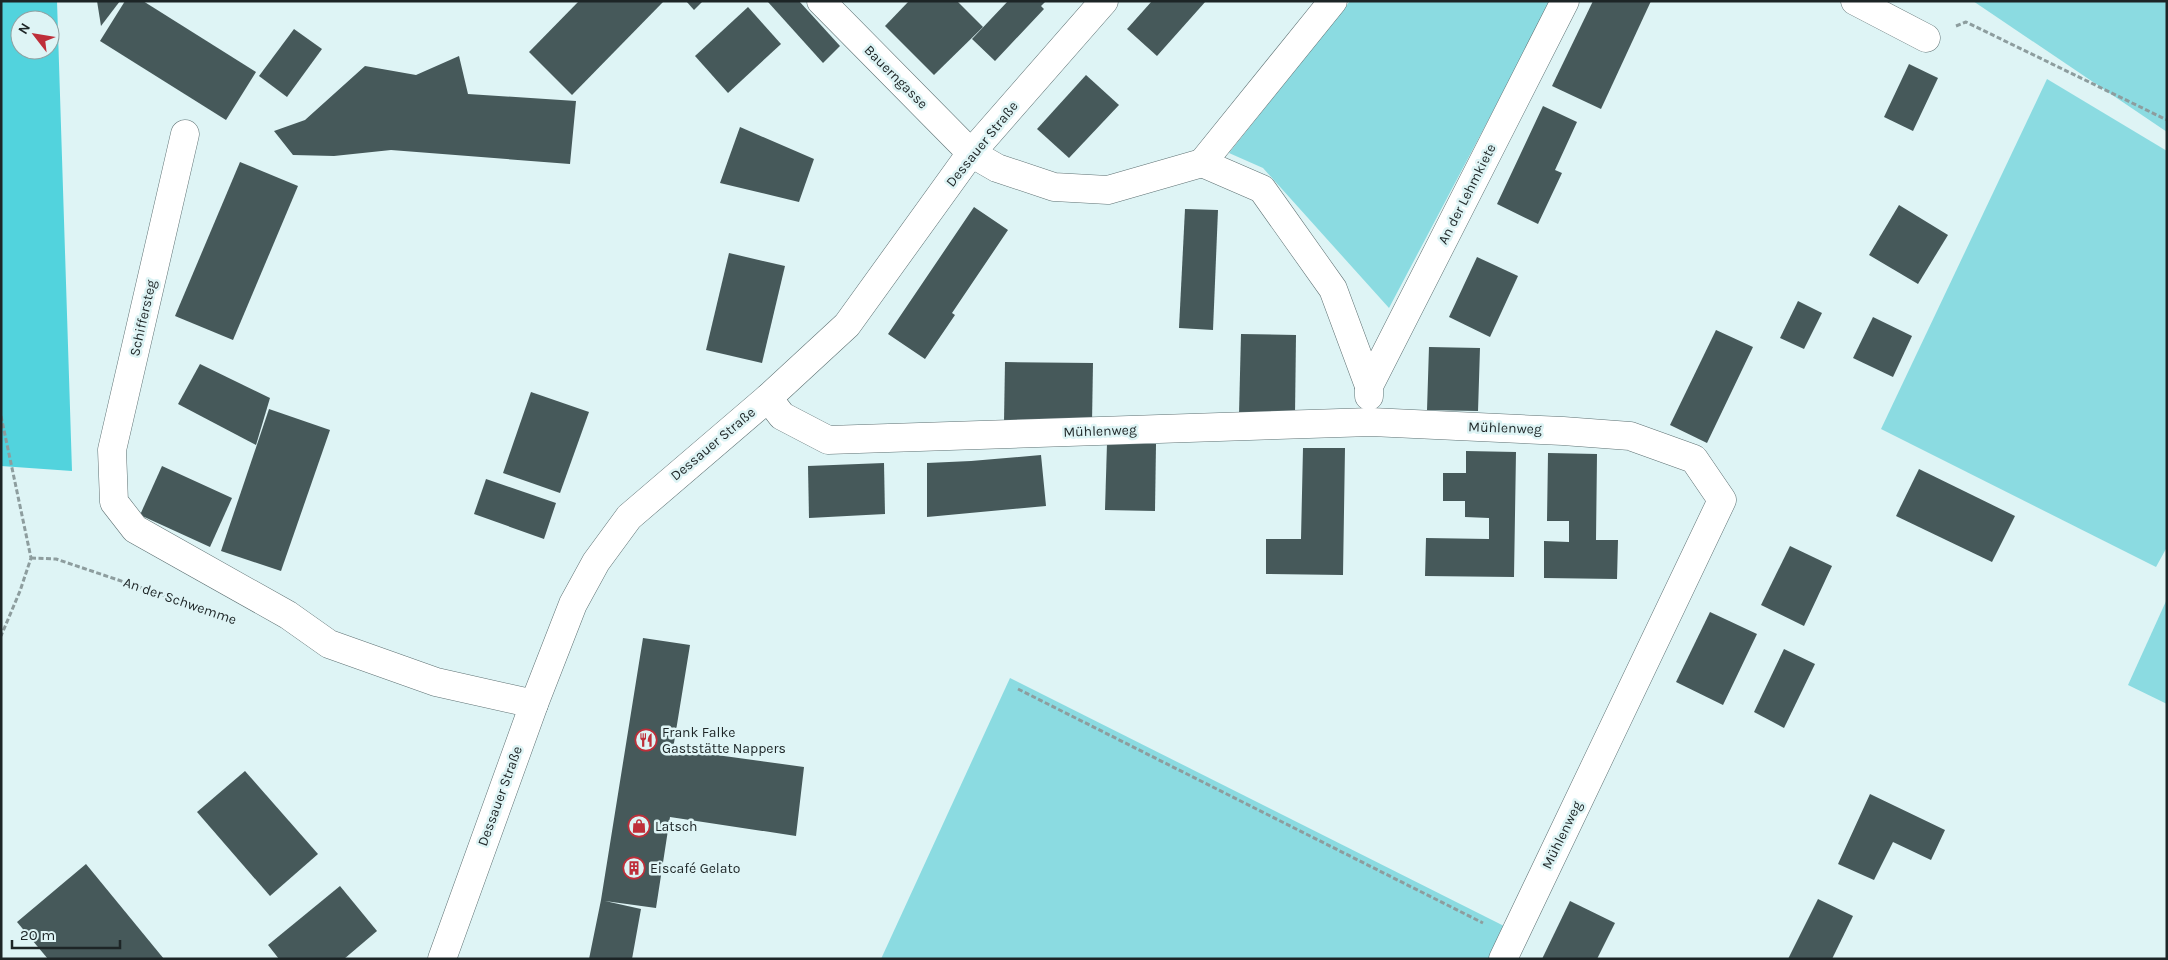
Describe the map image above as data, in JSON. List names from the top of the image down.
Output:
{
  "streets": {
    "street": [
      "Bauerngasse",
      "Dessauer Straße",
      "An der Lehmkiete",
      "Schiffersteg",
      "Mühlenweg"
    ],
    "path": ["An der Schwemme"]
  },
  "crossings": [
    ["Bauerngasse", "Dessauer Straße"],
    ["Dessauer Straße", "Schiffersteg"],
    ["Dessauer Straße", "Mühlenweg"]
  ],
  "places": {
    "restaurant": ["Frank Falke Gaststätte Nappers"],
    "shop": ["Latsch"],
    "building": ["Eiscafé Gelato"]
  },
  "scale_bar": "20 m",
  "north": "top left"
}
